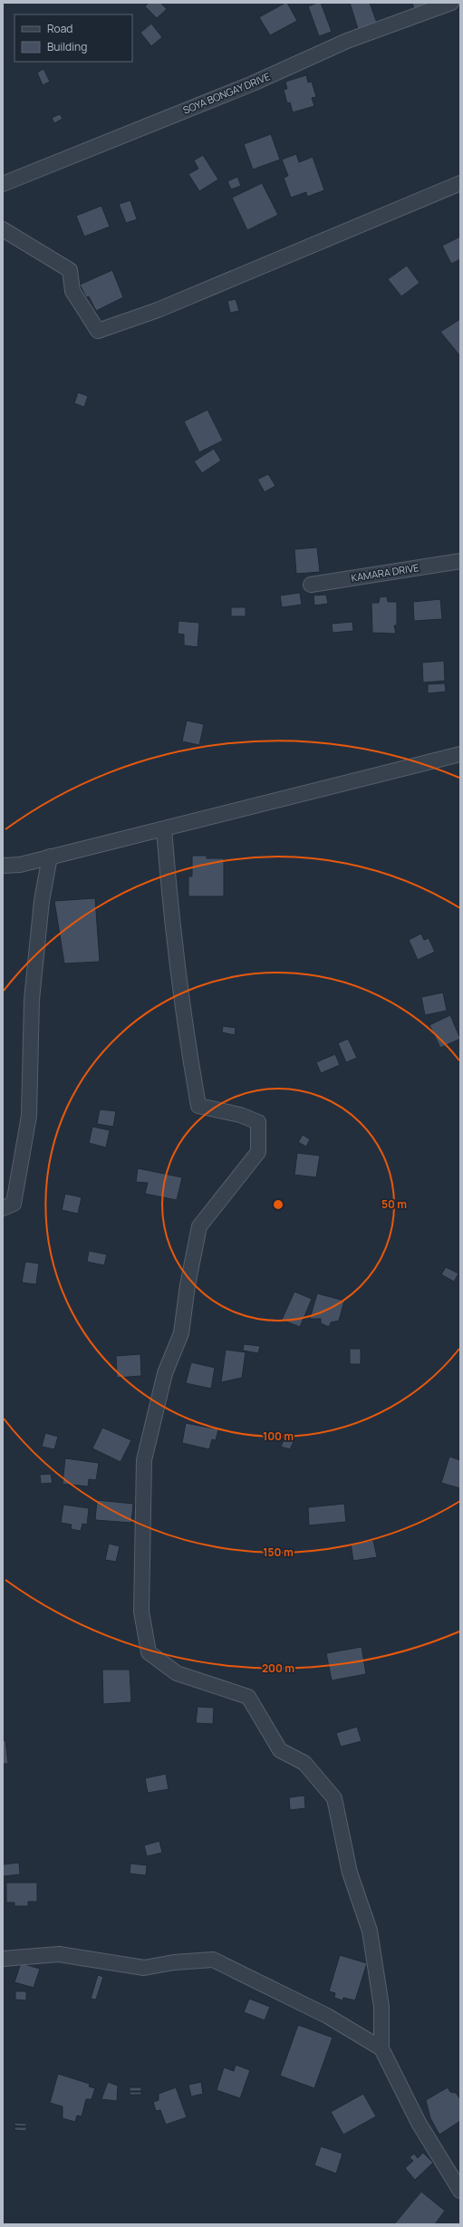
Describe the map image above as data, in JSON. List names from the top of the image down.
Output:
{
  "streets": {
    "street": ["SOYA BONGAY DRIVE", "KAMARA DRIVE"]
  },
  "legend": ["Road", "Building"],
  "rings": [
    "50 m",
    "100 m",
    "150 m",
    "200 m"
  ]
}
